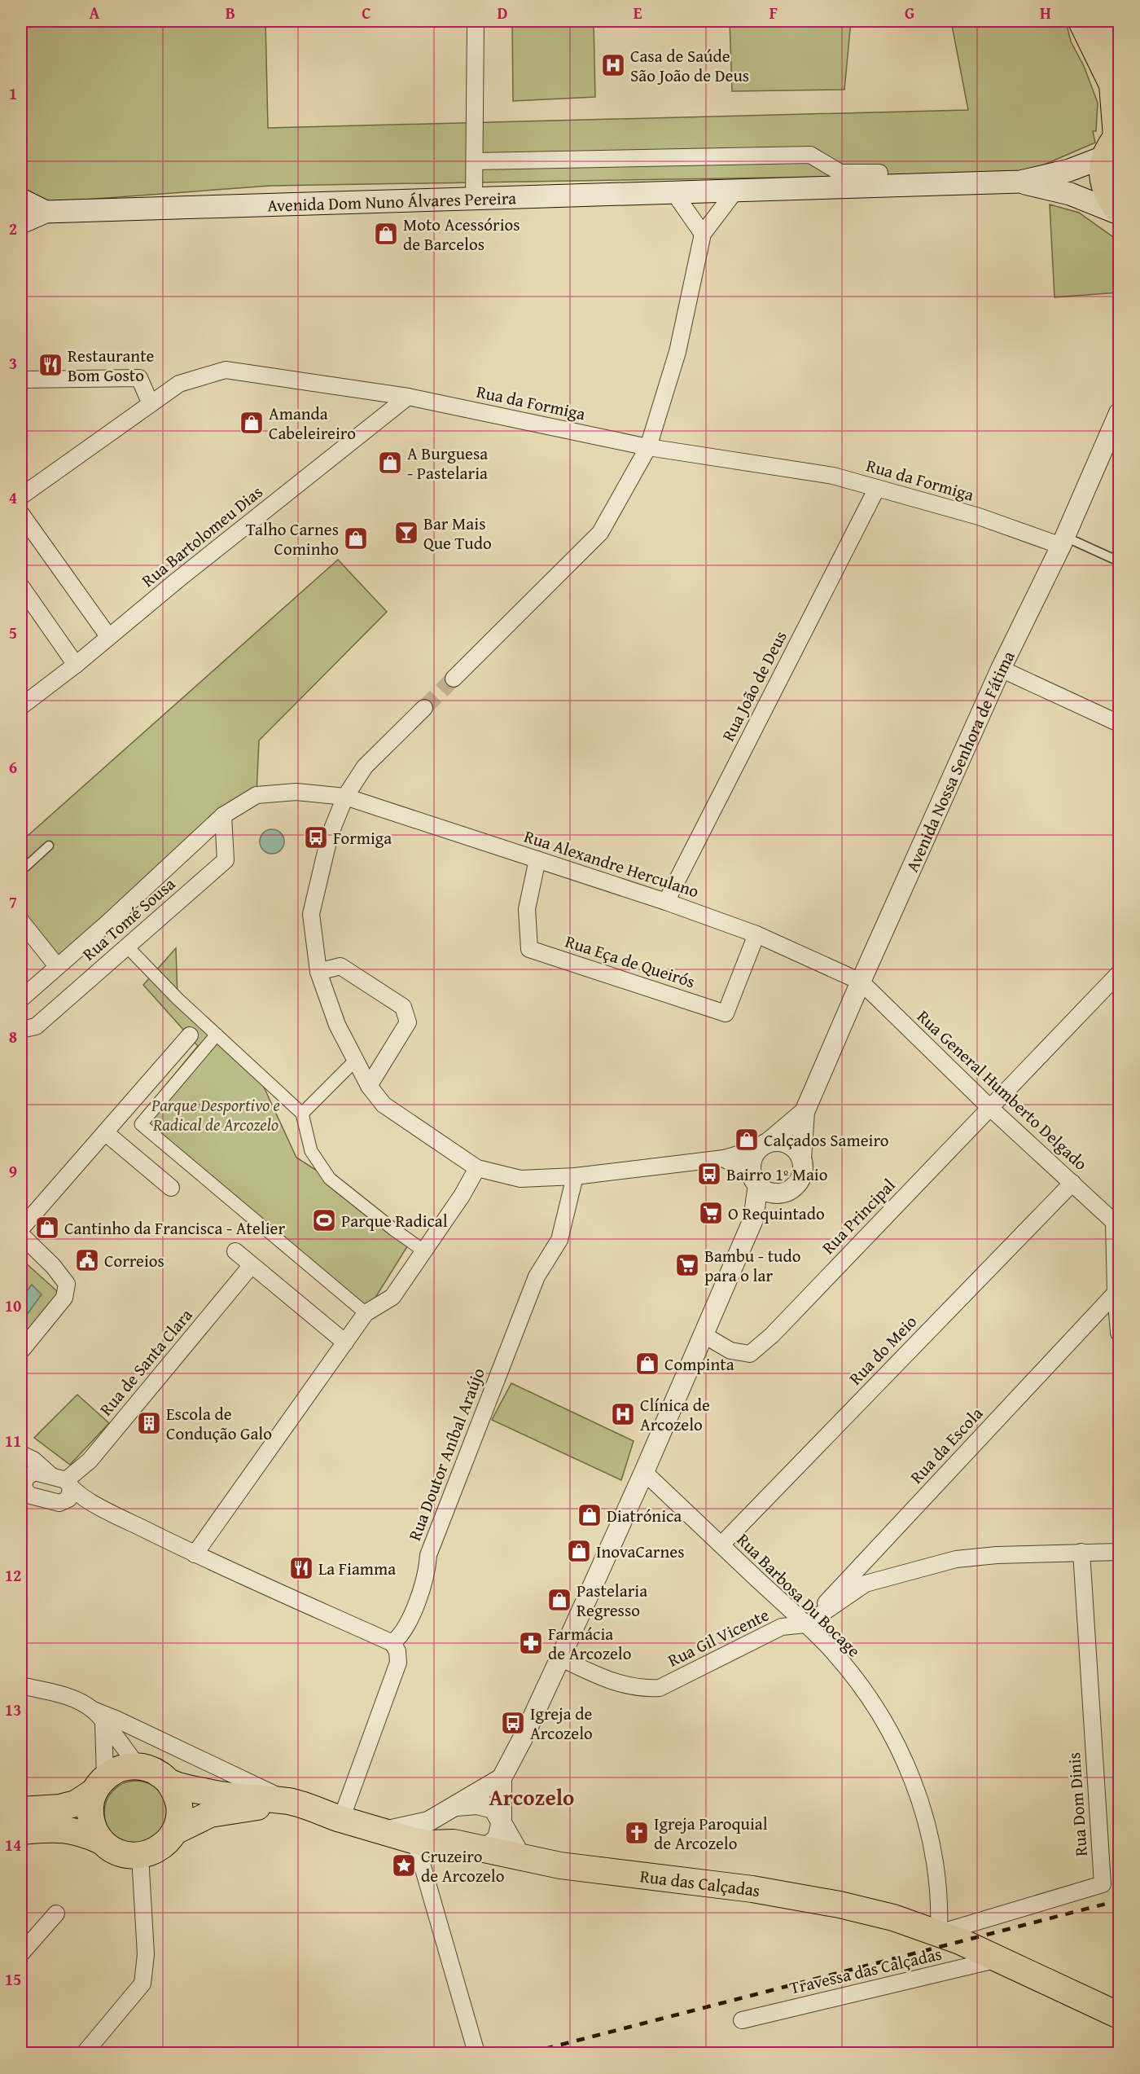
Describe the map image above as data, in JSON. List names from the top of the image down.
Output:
{
  "streets": {
    "main road": ["Avenida Dom Nuno Álvares Pereira", "Rua das Calçadas"],
    "street": [
      "Rua da Formiga",
      "Rua Bartolomeu Dias",
      "Rua João de Deus",
      "Avenida Nossa Senhora de Fátima",
      "Rua Alexandre Herculano",
      "Rua Tomé Sousa",
      "Rua Eça de Queirós",
      "Rua General Humberto Delgado",
      "Rua Principal",
      "Rua do Meio",
      "Rua de Santa Clara",
      "Rua da Escola",
      "Rua Doutor Aníbal Araújo",
      "Rua Barbosa Du Bocage",
      "Rua Gil Vicente",
      "Rua Dom Dinis",
      "Travessa das Calçadas"
    ]
  },
  "crossings": [
    ["Rua da Formiga", "Rua Bartolomeu Dias"],
    ["Rua da Formiga", "Rua João de Deus"],
    ["Rua da Formiga", "Avenida Nossa Senhora de Fátima"],
    ["Rua João de Deus", "Rua Alexandre Herculano"],
    ["Avenida Nossa Senhora de Fátima", "Rua Alexandre Herculano"],
    ["Avenida Nossa Senhora de Fátima", "Rua General Humberto Delgado"],
    ["Rua Alexandre Herculano", "Rua Tomé Sousa"],
    ["Rua Alexandre Herculano", "Rua Eça de Queirós"],
    ["Rua Alexandre Herculano", "Rua General Humberto Delgado"],
    ["Rua General Humberto Delgado", "Rua Principal"],
    ["Rua General Humberto Delgado", "Rua do Meio"],
    ["Rua do Meio", "Rua Barbosa Du Bocage"],
    ["Rua da Escola", "Rua Barbosa Du Bocage"],
    ["Rua da Escola", "Rua Gil Vicente"],
    ["Rua Barbosa Du Bocage", "Rua Gil Vicente"],
    ["Rua Barbosa Du Bocage", "Rua Dom Dinis"],
    ["Rua Barbosa Du Bocage", "Rua das Calçadas"],
    ["Rua Gil Vicente", "Rua Dom Dinis"],
    ["Rua Dom Dinis", "Rua das Calçadas"],
    ["Rua das Calçadas", "Travessa das Calçadas"]
  ],
  "districts": ["Arcozelo"],
  "parks": ["Parque Desportivo e Radical de Arcozelo"],
  "places": {
    "hospital": ["Casa de Saúde São João de Deus", "Clínica de Arcozelo"],
    "shop": [
      "Moto Acessórios de Barcelos",
      "Amanda Cabeleireiro",
      "A Burguesa - Pastelaria",
      "Talho Carnes Cominho",
      "Calçados Sameiro",
      "Cantinho da Francisca - Atelier",
      "Compinta",
      "Diatrónica",
      "InovaCarnes",
      "Pastelaria Regresso"
    ],
    "restaurant": ["Restaurante Bom Gosto", "La Fiamma"],
    "bar": ["Bar Mais Que Tudo"],
    "bus stop": ["Formiga", "Bairro 1º Maio", "Igreja de Arcozelo"],
    "supermarket": ["O Requintado", "Bambu - tudo para o lar"],
    "sports": ["Parque Radical"],
    "public building": ["Correios"],
    "building": ["Escola de Condução Galo"],
    "pharmacy": ["Farmácia de Arcozelo"],
    "church": ["Igreja Paroquial de Arcozelo"],
    "place": ["Cruzeiro de Arcozelo"]
  },
  "grid": {
    "columns": [
      "A",
      "B",
      "C",
      "D",
      "E",
      "F",
      "G",
      "H"
    ],
    "rows": [
      "1",
      "2",
      "3",
      "4",
      "5",
      "6",
      "7",
      "8",
      "9",
      "10",
      "11",
      "12",
      "13",
      "14",
      "15"
    ]
  }
}
